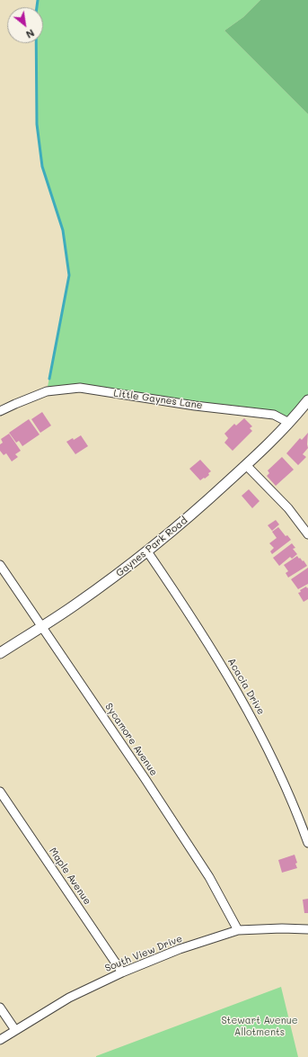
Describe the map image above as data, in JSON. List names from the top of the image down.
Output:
{
  "streets": {
    "street": [
      "Little Gaynes Lane",
      "Gaynes Park Road",
      "Acacia Drive",
      "Sycamore Avenue",
      "Maple Avenue",
      "South View Drive"
    ]
  },
  "crossings": [
    ["Little Gaynes Lane", "Gaynes Park Road"],
    ["Gaynes Park Road", "Acacia Drive"],
    ["Gaynes Park Road", "Sycamore Avenue"],
    ["Sycamore Avenue", "South View Drive"],
    ["Maple Avenue", "South View Drive"]
  ],
  "parks": ["Stewart Avenue Allotments"],
  "north": "bottom right"
}
